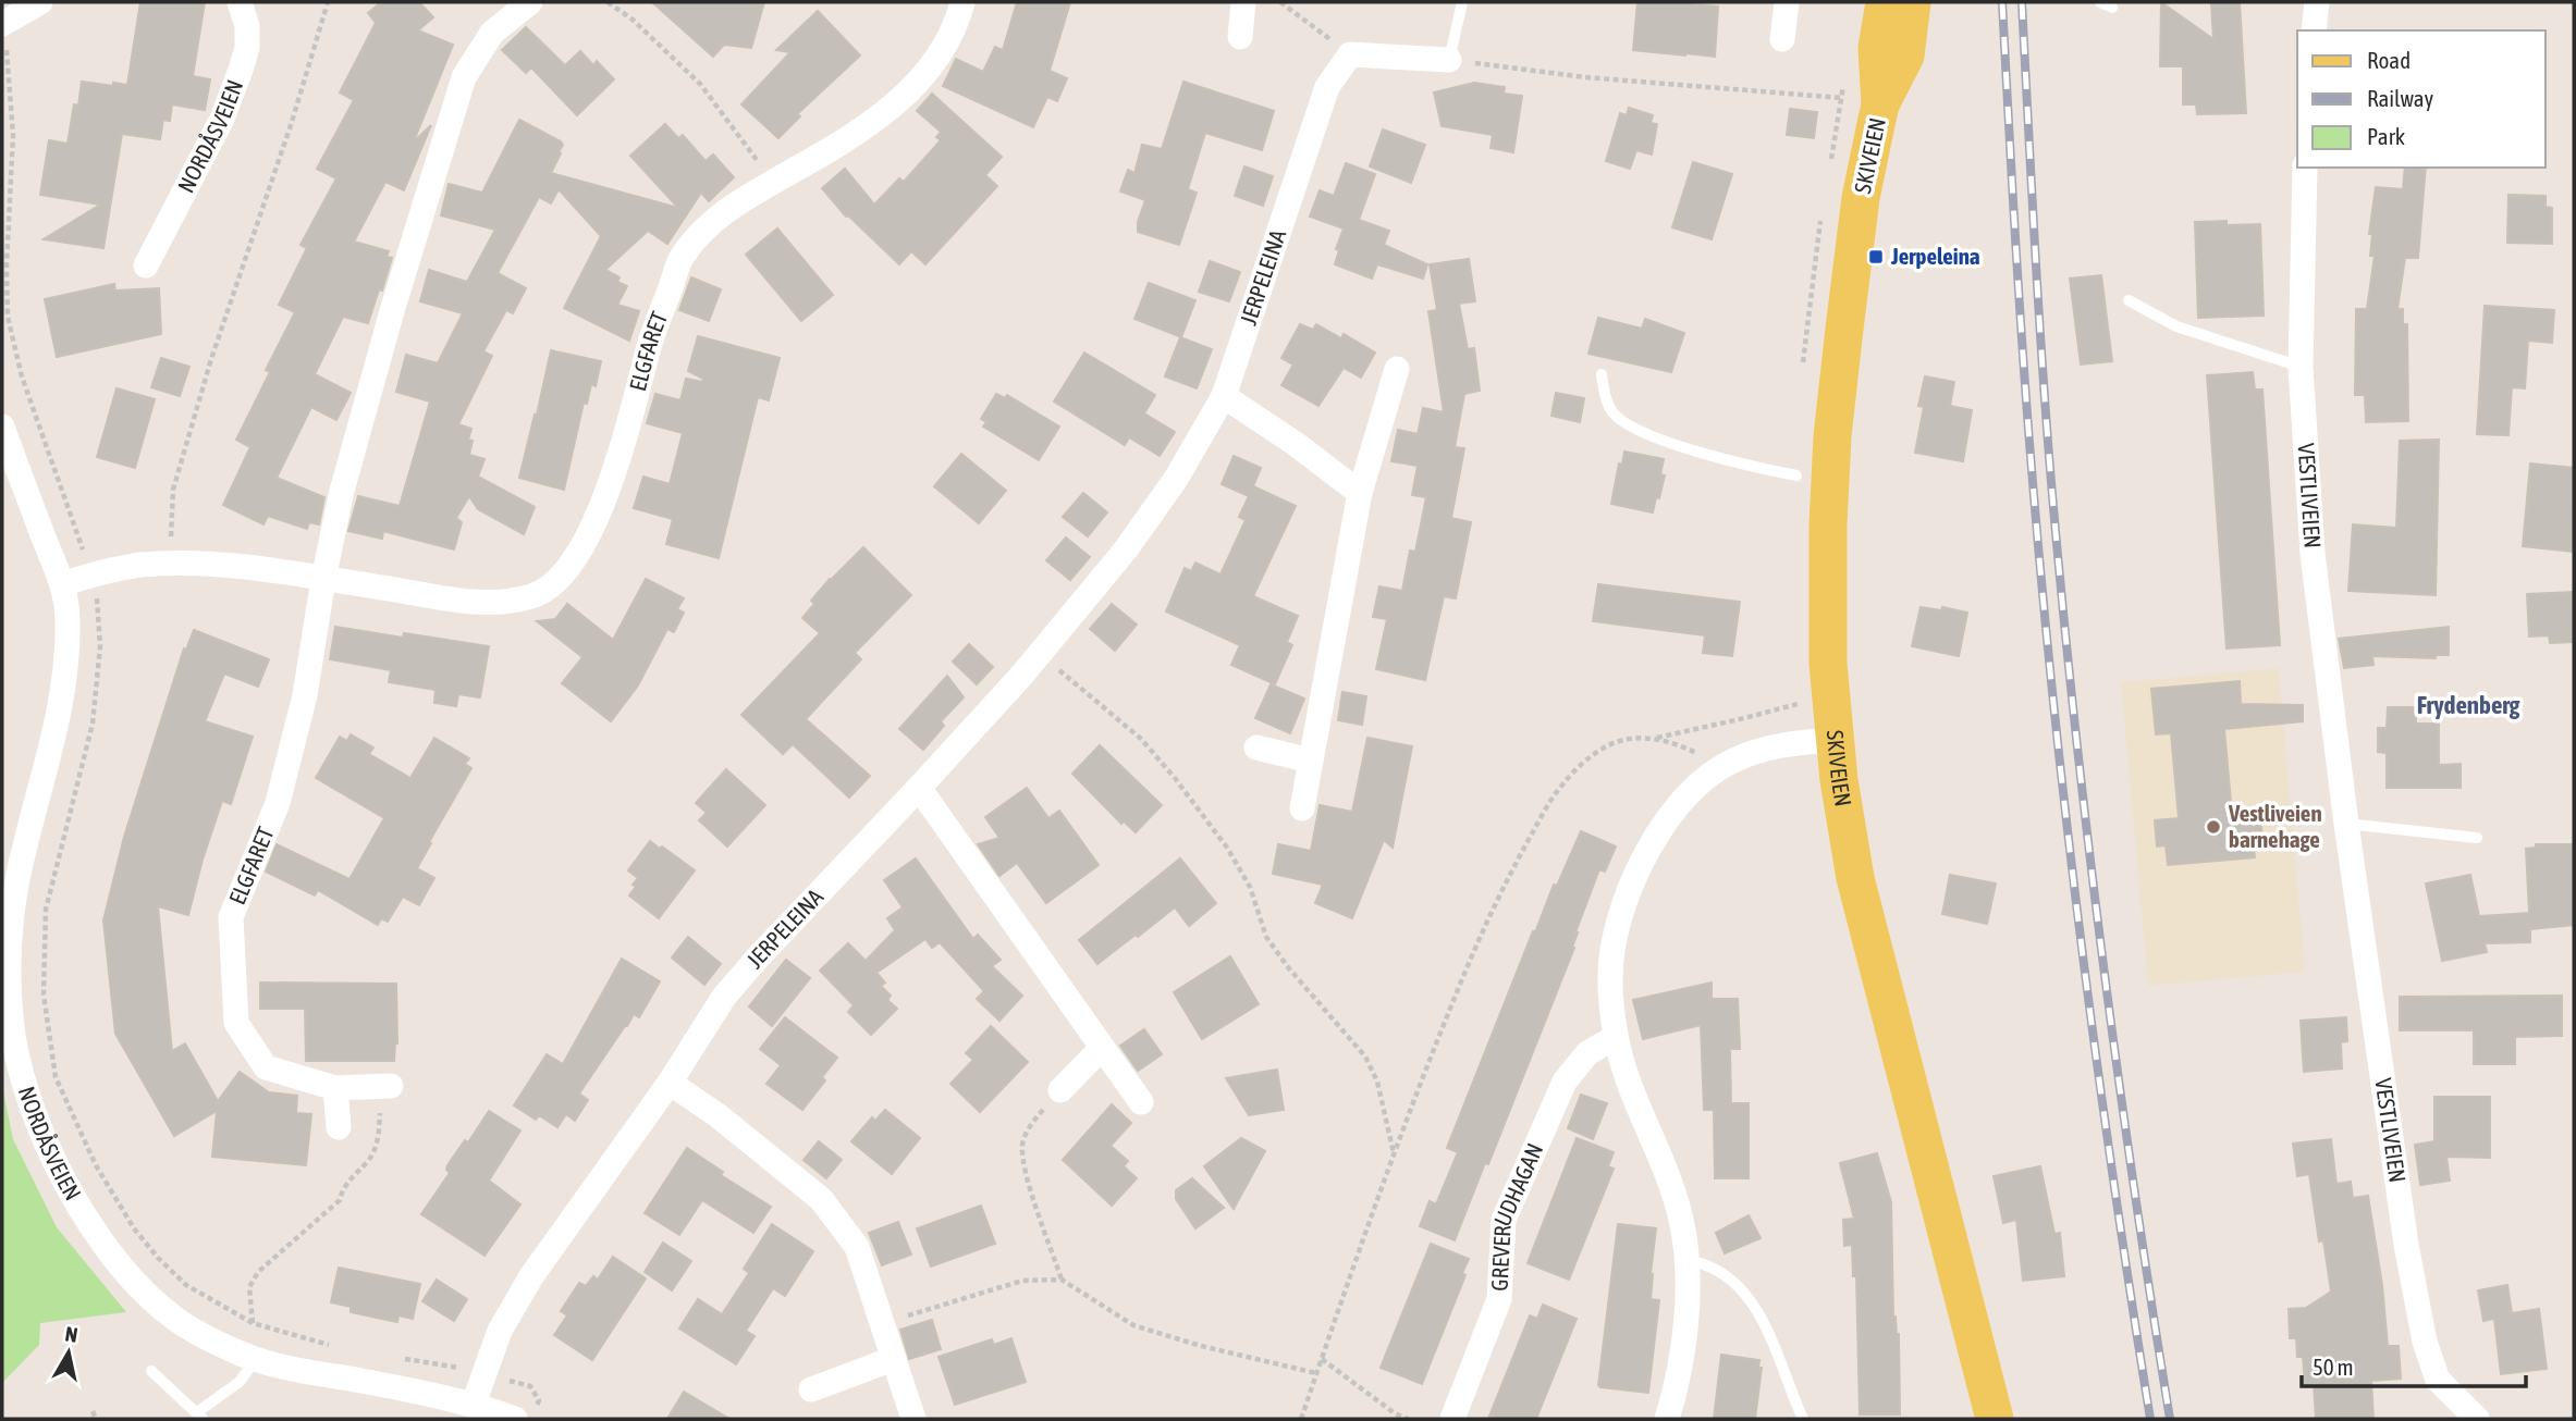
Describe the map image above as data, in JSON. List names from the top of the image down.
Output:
{
  "streets": {
    "main road": ["SKIVEIEN"],
    "street": [
      "NORDÅSVEIEN",
      "JERPELEINA",
      "ELGFARET",
      "VESTLIVEIEN",
      "GREVERUDHAGAN"
    ]
  },
  "crossings": [
    ["NORDÅSVEIEN", "JERPELEINA"],
    ["NORDÅSVEIEN", "ELGFARET"]
  ],
  "districts": ["Frydenberg"],
  "places": {
    "transit": ["Jerpeleina"],
    "other": ["Vestliveien barnehage"]
  },
  "legend": ["Road", "Railway", "Park"],
  "scale_bar": "50 m",
  "north": "top"
}
